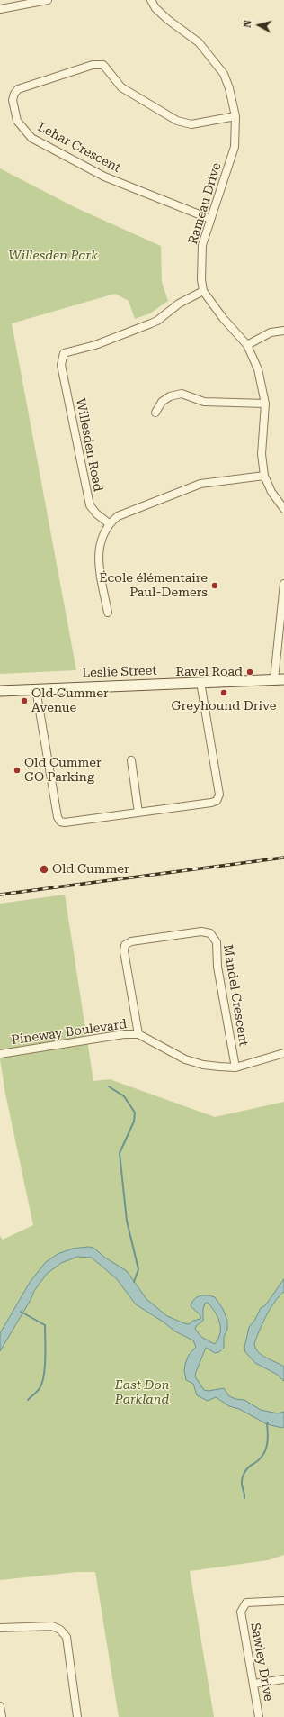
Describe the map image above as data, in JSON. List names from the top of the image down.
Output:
{
  "streets": {
    "main road": ["Leslie Street"],
    "street": [
      "Lehar Crescent",
      "Rameau Drive",
      "Willesden Road",
      "Mandel Crescent",
      "Pineway Boulevard",
      "Sawley Drive"
    ]
  },
  "crossings": [
    ["Lehar Crescent", "Rameau Drive"],
    ["Rameau Drive", "Willesden Road"],
    ["Mandel Crescent", "Pineway Boulevard"]
  ],
  "parks": ["Willesden Park", "East Don Parkland"],
  "places": [
    "École élémentaire Paul-Demers",
    "Ravel Road",
    "Greyhound Drive",
    "Old Cummer Avenue",
    "Old Cummer GO Parking",
    "Old Cummer"
  ],
  "north": "left"
}
